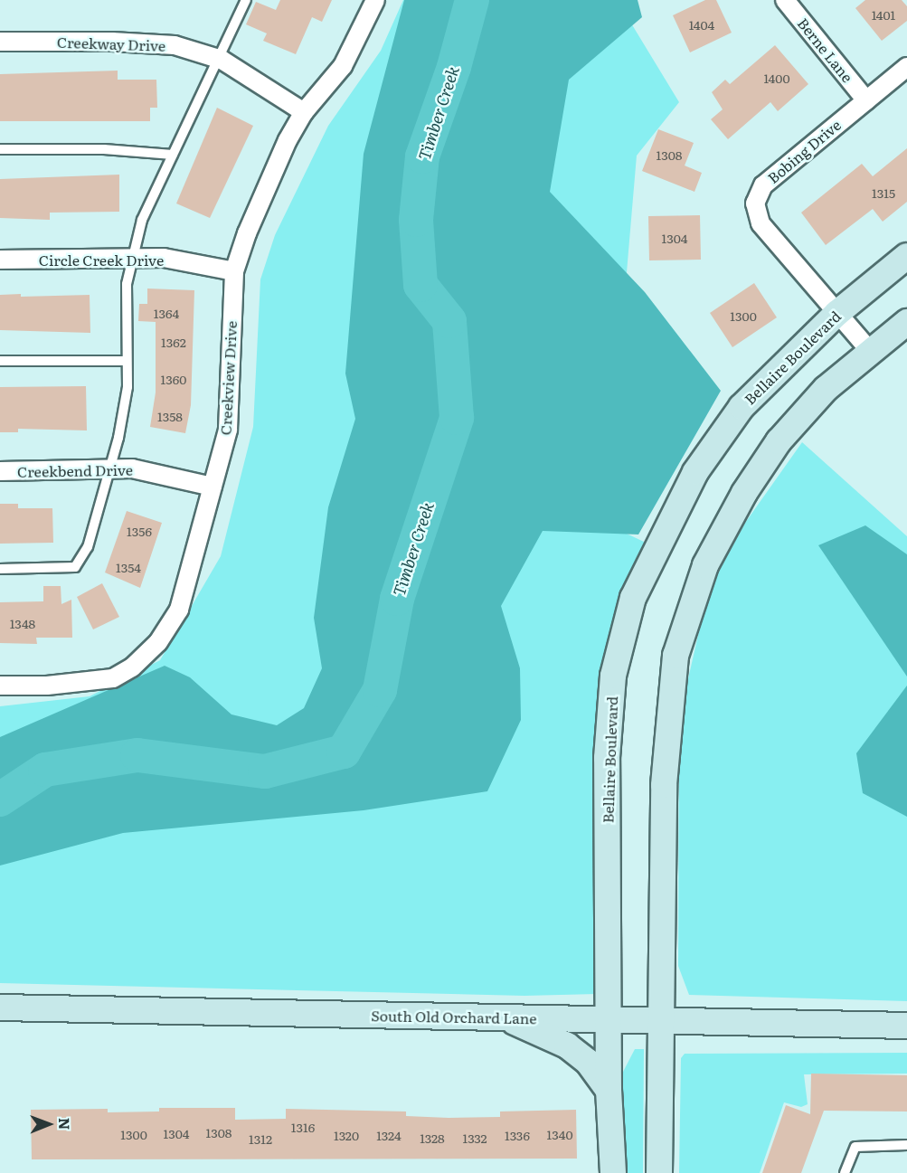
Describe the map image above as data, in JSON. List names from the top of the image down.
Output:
{
  "streets": {
    "main road": ["Bellaire Boulevard", "South Old Orchard Lane"],
    "street": [
      "Creekway Drive",
      "Berne Lane",
      "Bobing Drive",
      "Circle Creek Drive",
      "Creekview Drive",
      "Creekbend Drive"
    ]
  },
  "crossings": [
    ["Creekway Drive", "Creekview Drive"],
    ["Berne Lane", "Bobing Drive"],
    ["Bobing Drive", "Bellaire Boulevard"],
    ["Circle Creek Drive", "Creekview Drive"],
    ["Bellaire Boulevard", "South Old Orchard Lane"],
    ["Creekview Drive", "Creekbend Drive"]
  ],
  "water": ["Timber Creek"],
  "house_numbers": [
    "1401",
    "1404",
    "1400",
    "1308",
    "1315",
    "1304",
    "1364",
    "1300",
    "1362",
    "1360",
    "1358",
    "1356",
    "1354",
    "1348",
    "1316",
    "1308",
    "1304",
    "1300",
    "1340",
    "1320",
    "1324",
    "1336",
    "1328",
    "1332",
    "1312"
  ],
  "north": "right"
}
